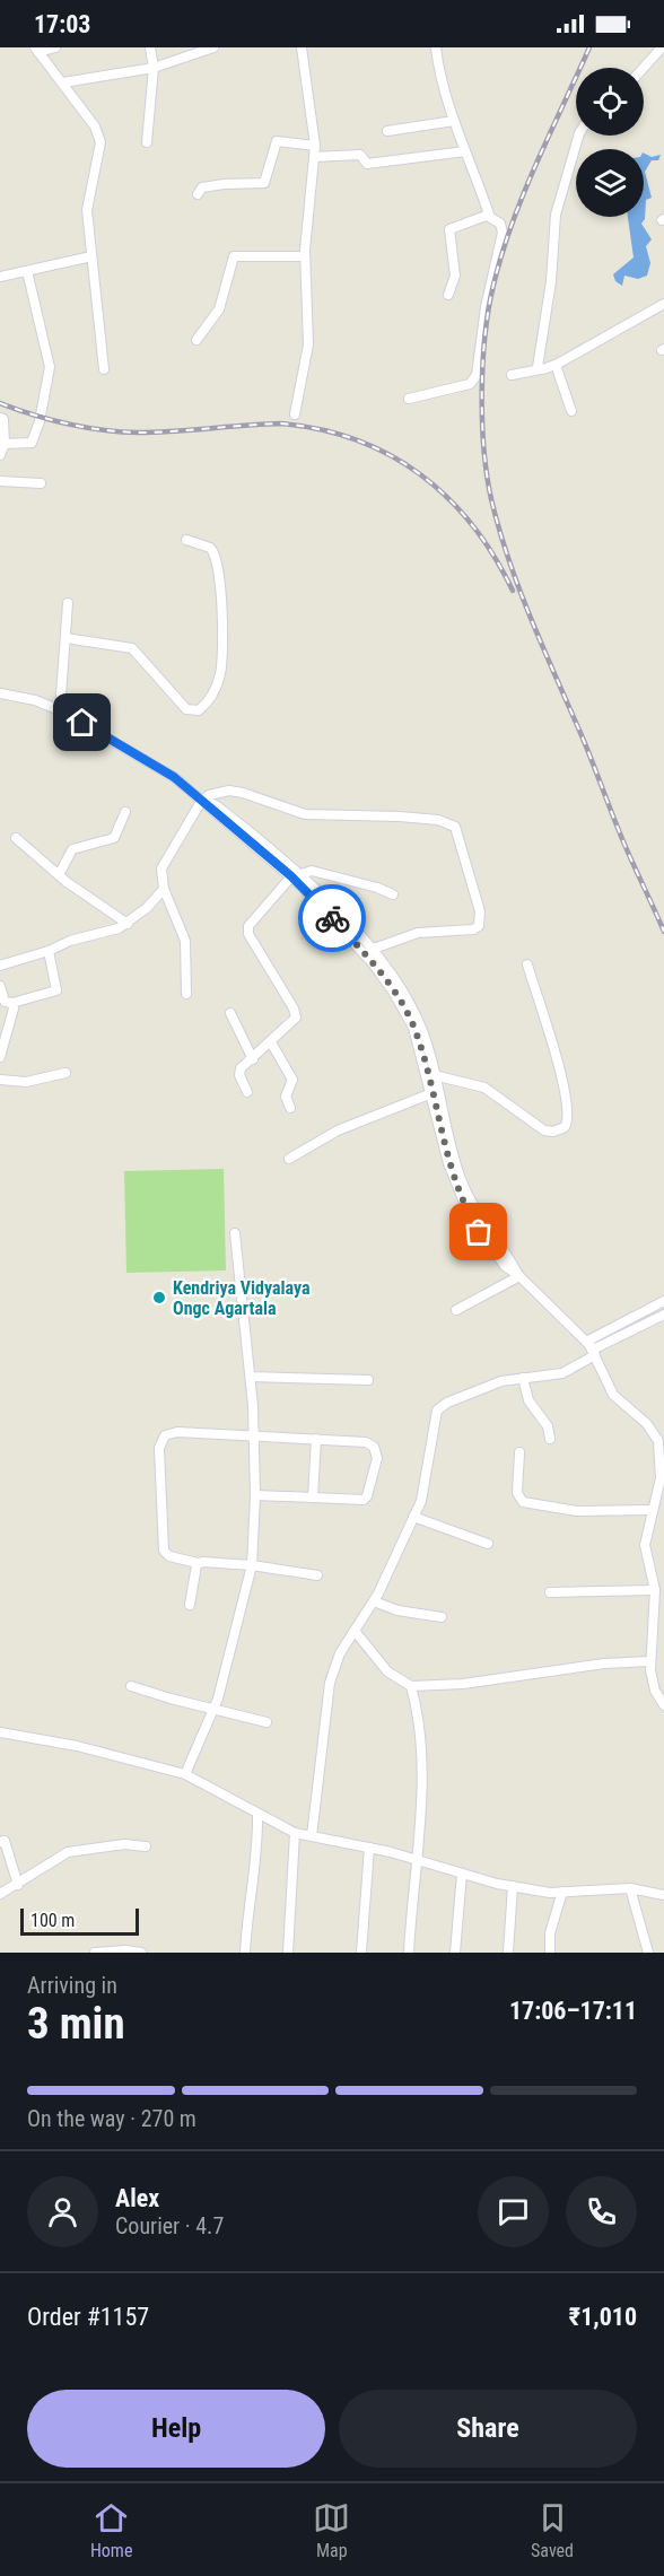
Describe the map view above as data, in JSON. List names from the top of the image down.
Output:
{
  "places": ["Kendriya Vidyalaya Ongc Agartala"],
  "scale_bar": "100 m",
  "page": {
    "status": "17:03",
    "scale": "100 m",
    "heading": ["3 min", "Arriving in", "17:06–17:11"],
    "panel": [
      "Alex",
      "Courier · 4.7",
      "Order #1157",
      "₹1,010"
    ],
    "bar": "On the way · 270 m",
    "buttons": ["Help", "Share"],
    "tabs": ["Home", "Map", "Saved"]
  }
}
